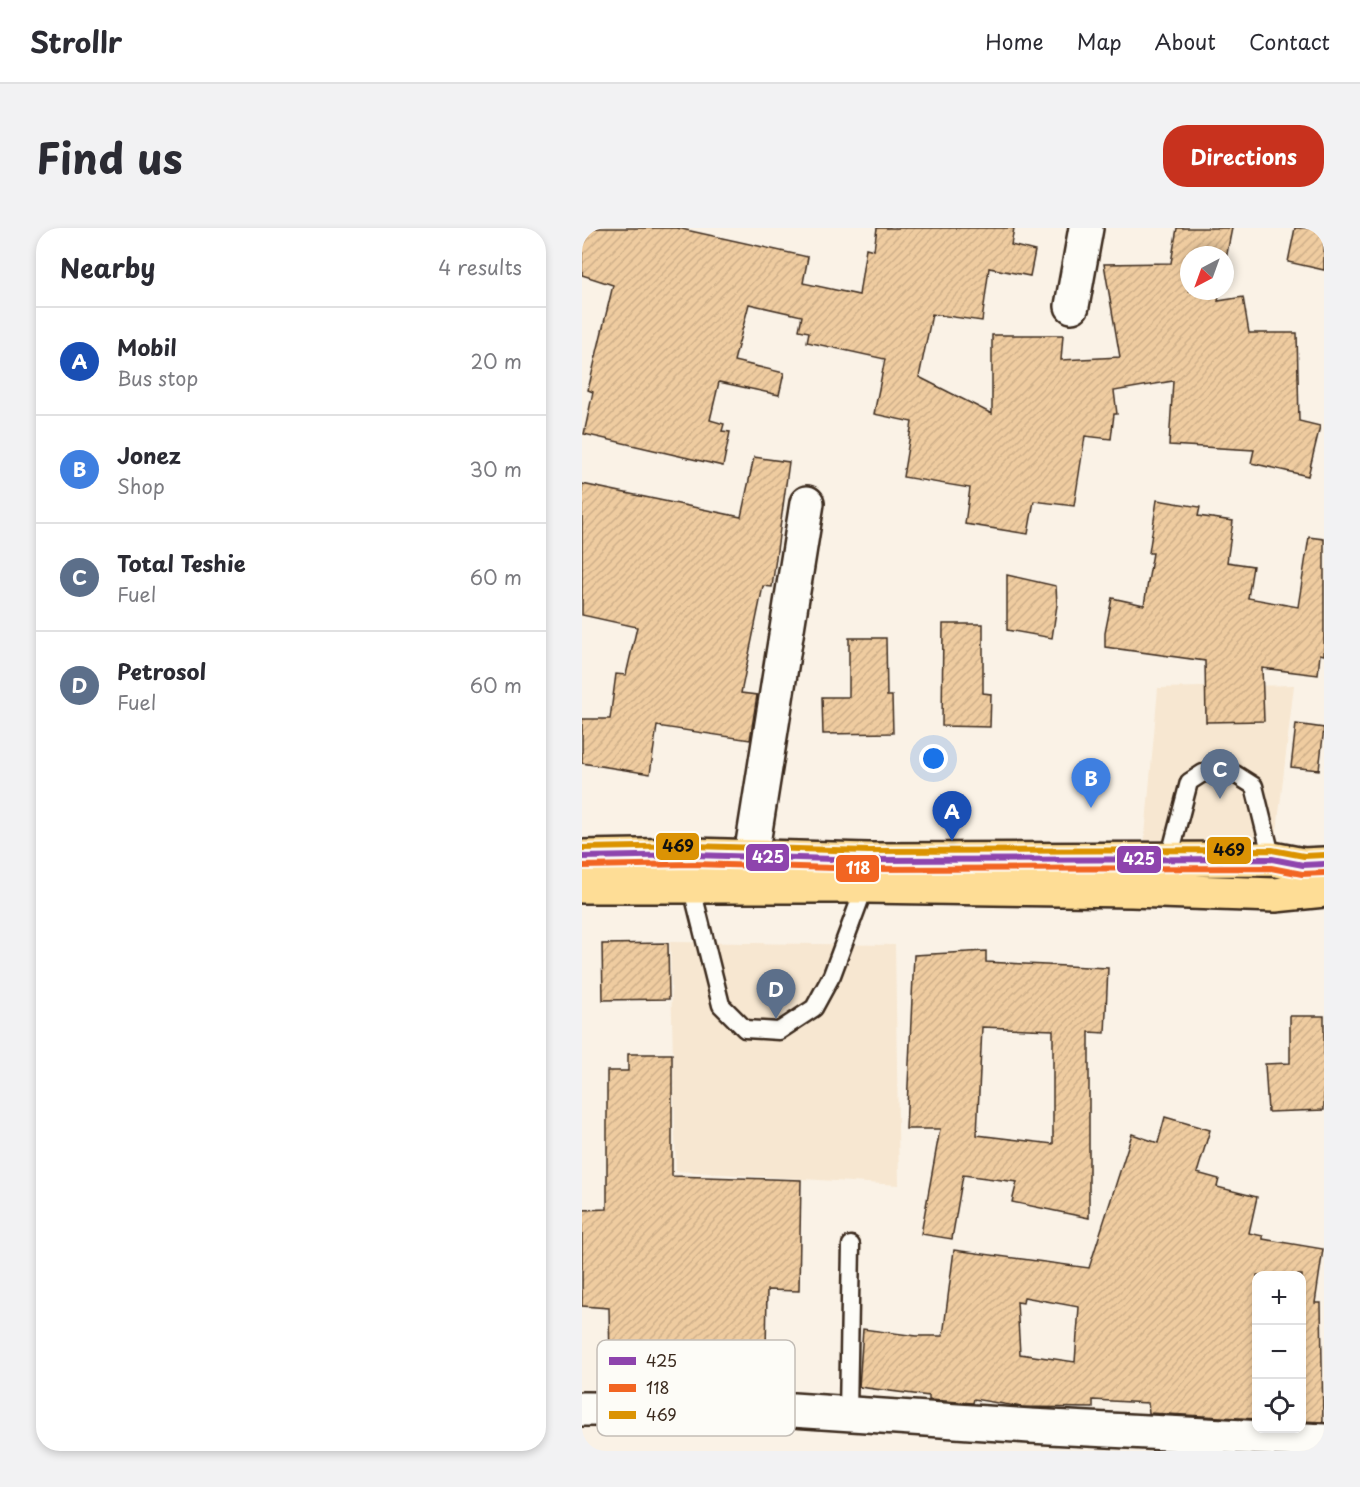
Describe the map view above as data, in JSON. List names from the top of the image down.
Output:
{
  "lines": ["transit line 469", "transit line 425", "transit line 118"],
  "legend": ["425", "118", "469"],
  "north": "bottom left",
  "page": {
    "header": "Strollr",
    "nav": [
      "Home",
      "Map",
      "About",
      "Contact"
    ],
    "title": "Find us",
    "buttons": "Directions",
    "heading": ["Nearby", "4 results"],
    "list": [
      {
        "mark": "A",
        "name": "Mobil",
        "note": "Bus stop",
        "value": "20 m"
      },
      {
        "mark": "B",
        "name": "Jonez",
        "note": "Shop",
        "value": "30 m"
      },
      {
        "mark": "C",
        "name": "Total Teshie",
        "note": "Fuel",
        "value": "60 m"
      },
      {
        "mark": "D",
        "name": "Petrosol",
        "note": "Fuel",
        "value": "60 m"
      }
    ],
    "pins": [
      "C",
      "B",
      "A",
      "D"
    ],
    "map_buttons": ["+", "−"]
  }
}
